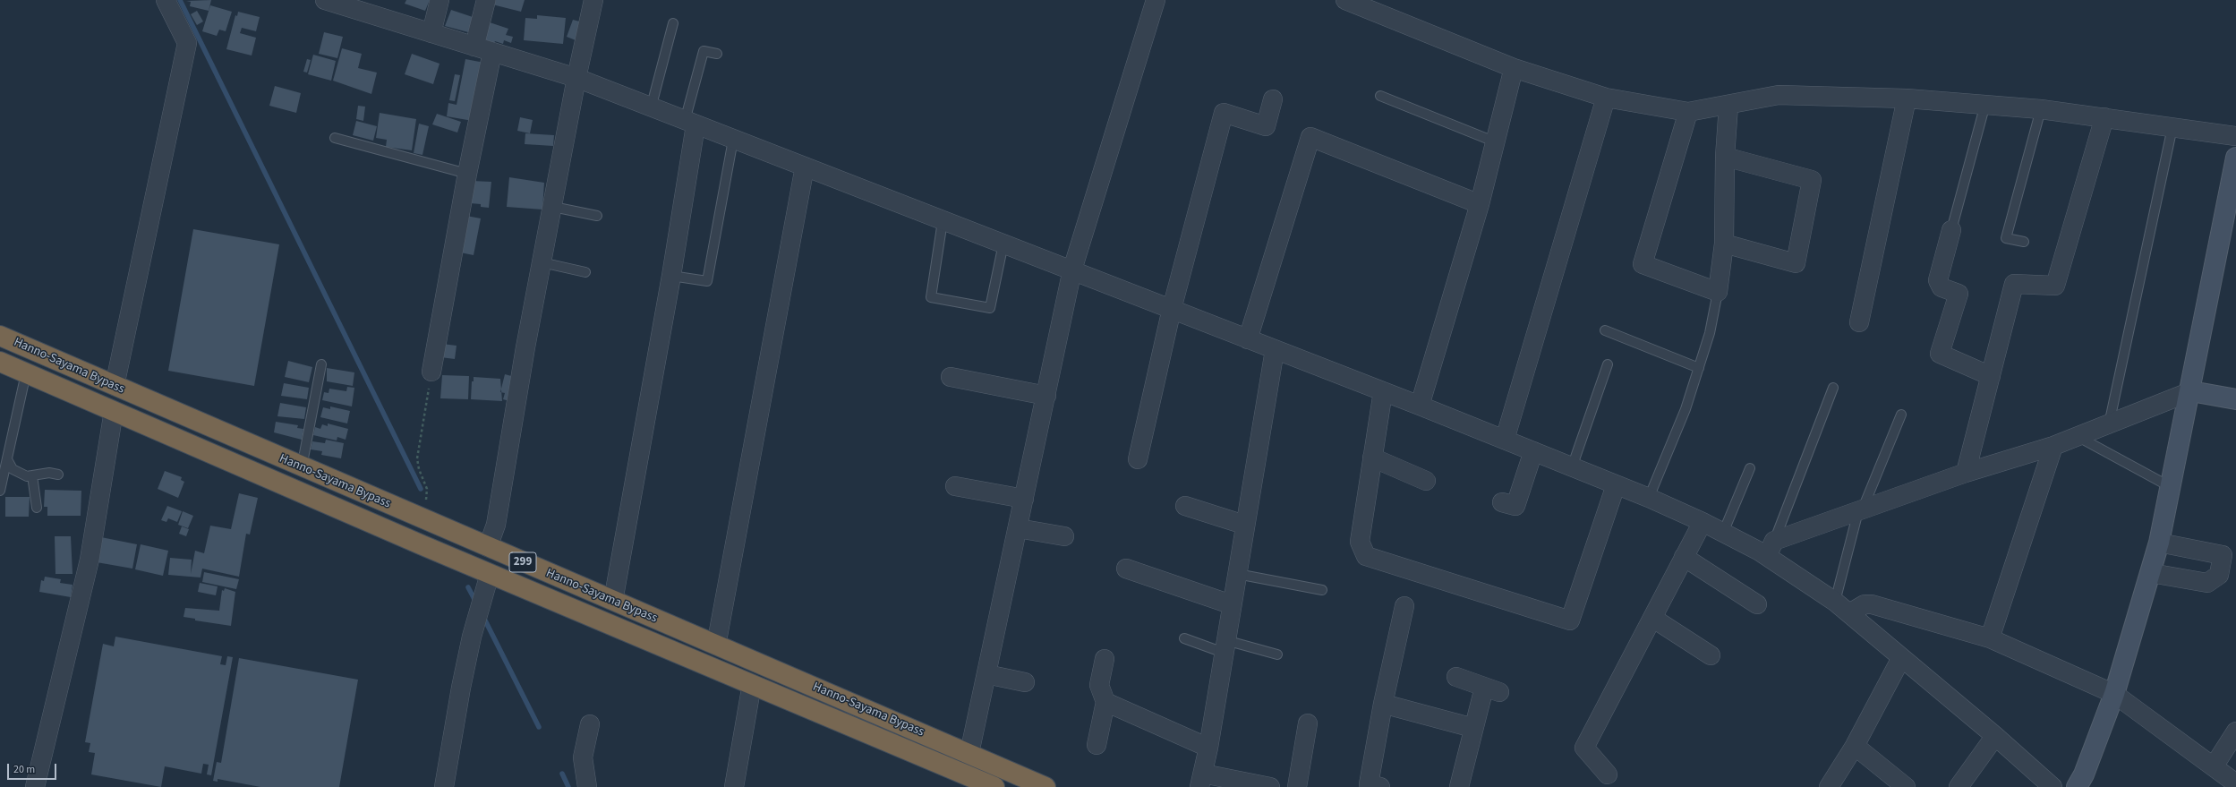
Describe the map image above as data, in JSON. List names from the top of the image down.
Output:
{
  "streets": {
    "highway": ["Hanno-Sayama Bypass", "299"]
  },
  "scale_bar": "20 m"
}
